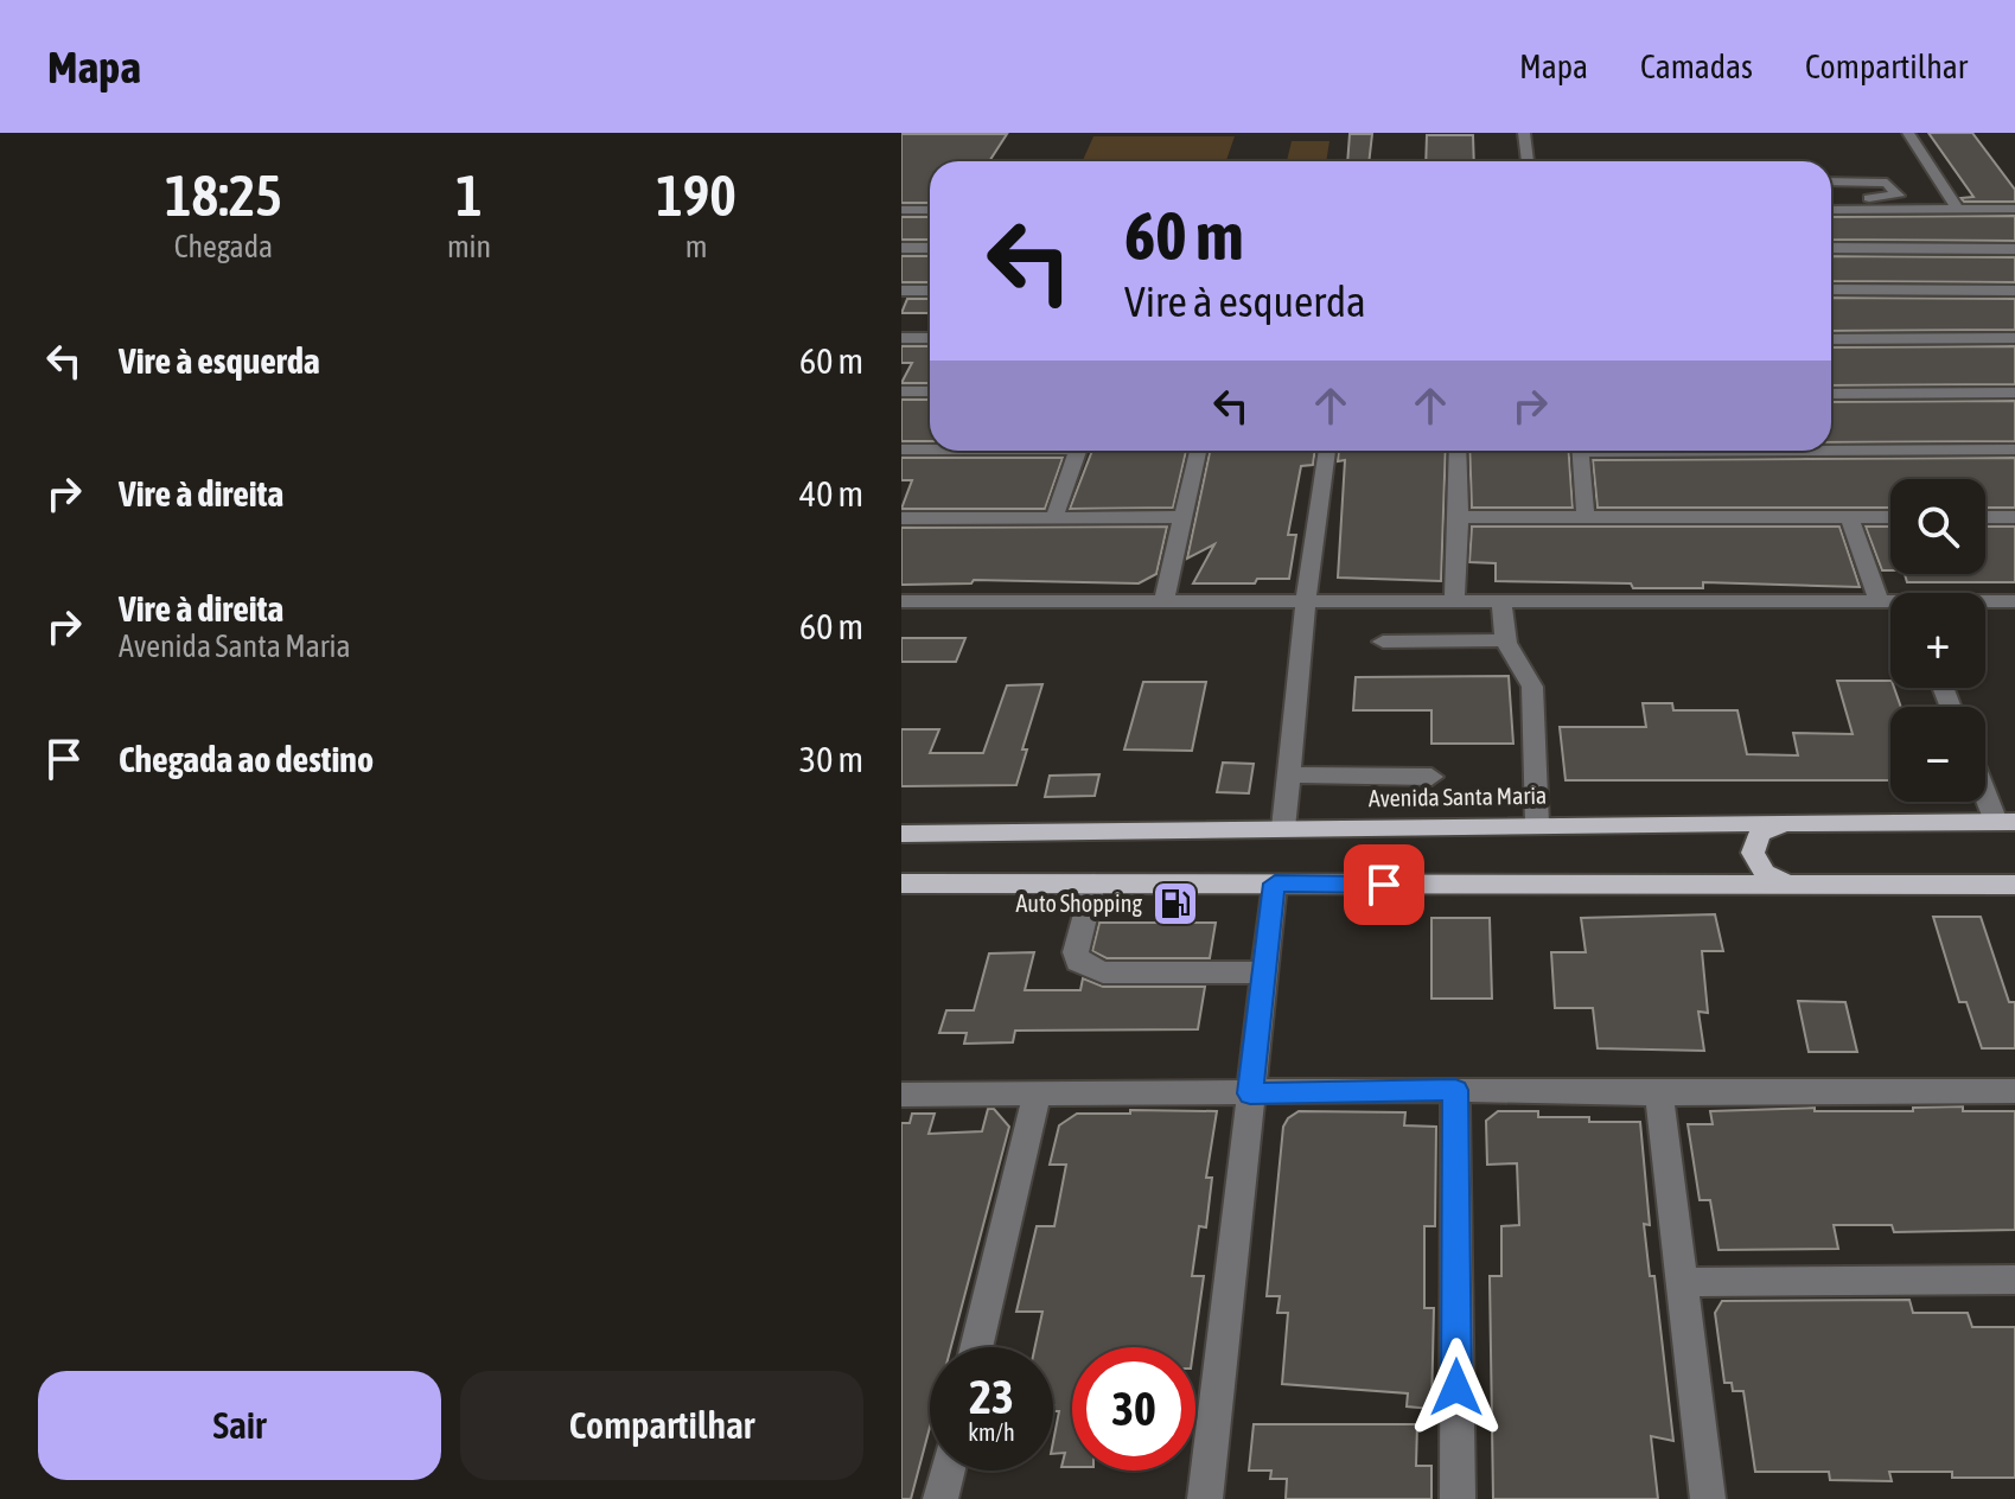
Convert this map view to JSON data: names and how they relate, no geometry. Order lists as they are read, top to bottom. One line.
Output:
{"streets":{"main road":["Avenida Santa Maria"]},"places":{"fuel station":["Auto Shopping"]},"page":{"header":"Mapa","nav":["Mapa","Camadas","Compartilhar"],"eta":["18:25","Chegada","1","min","190","m"],"turn":["60 m","Vire à esquerda"],"list":[{"name":"Vire à esquerda","value":"60 m"},{"name":"Vire à direita","value":"40 m"},{"name":"Vire à direita","note":"Avenida Santa Maria","value":"60 m"},{"name":"Chegada ao destino","value":"30 m"}],"map_buttons":["+","−"],"speed":"23 km/h","limit":"30","buttons":["Sair","Compartilhar"]}}
